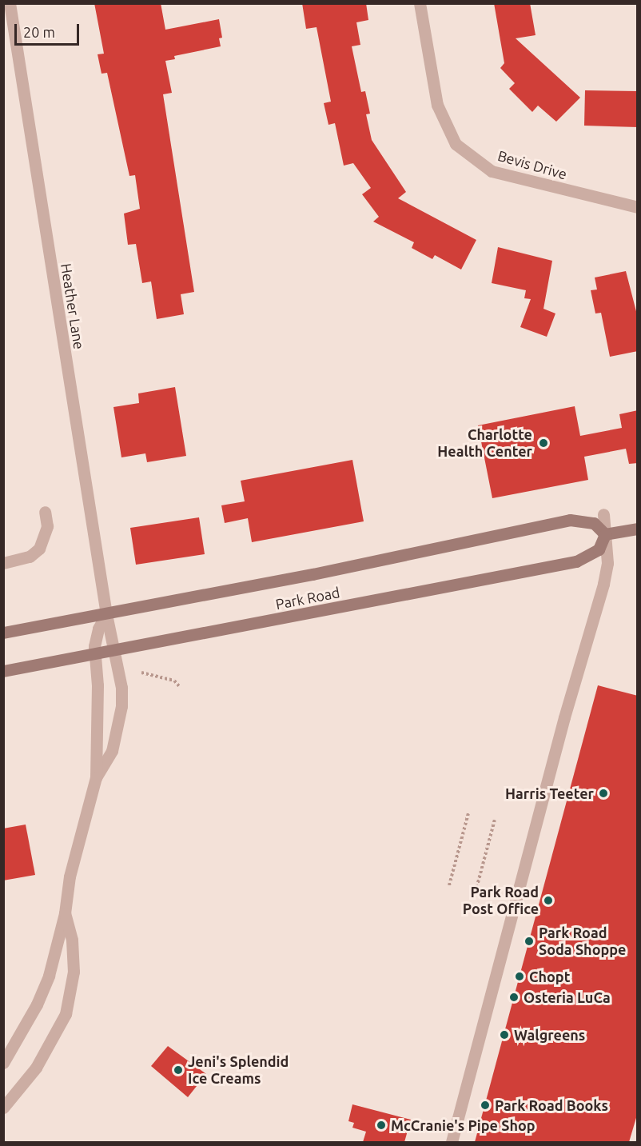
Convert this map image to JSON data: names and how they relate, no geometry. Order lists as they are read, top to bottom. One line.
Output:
{"streets":{"main road":["Park Road"],"street":["Bevis Drive","Heather Lane"]},"crossings":[["Heather Lane","Park Road"]],"places":["Charlotte Health Center","Harris Teeter","Park Road Post Office","Park Road Soda Shoppe","Chopt","Osteria LuCa","Walgreens","Jeni's Splendid Ice Creams","Park Road Books","McCranie's Pipe Shop"],"scale_bar":"20 m"}
